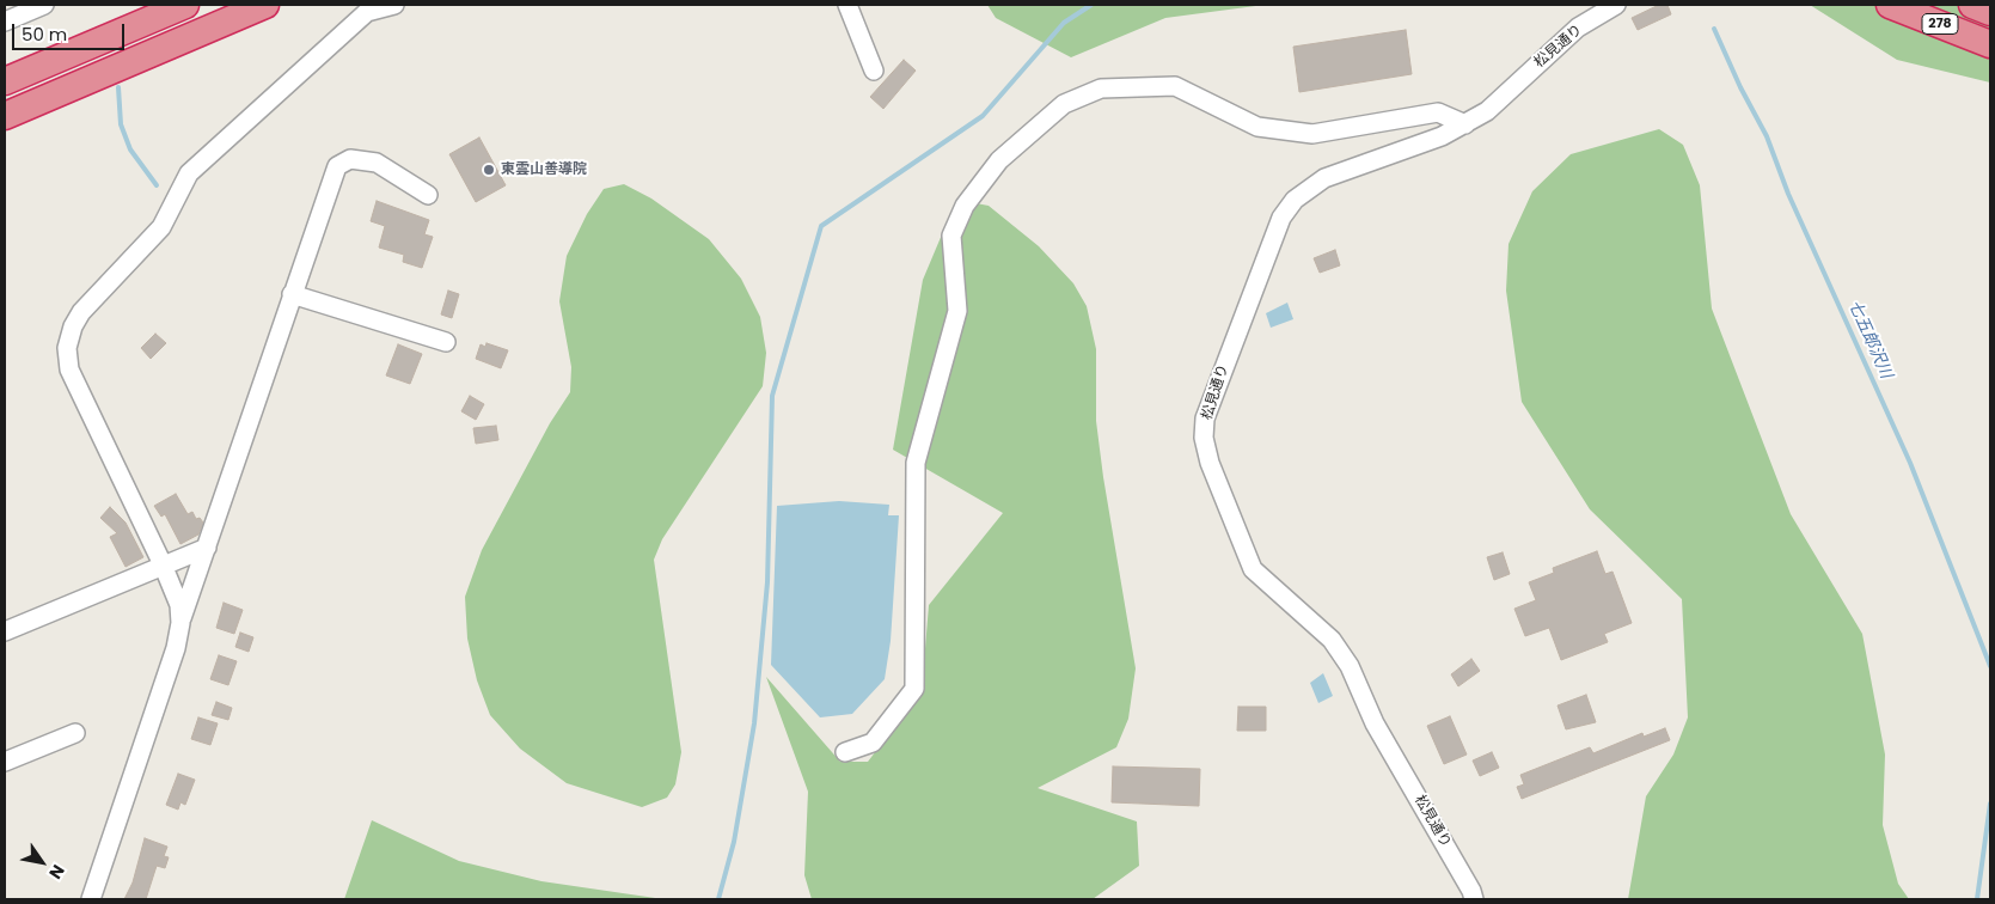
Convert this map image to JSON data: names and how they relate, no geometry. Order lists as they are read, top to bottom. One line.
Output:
{"streets":{"highway":["278"],"street":["松見通り"]},"water":["七五郎沢川"],"places":["東雲山善導院"],"scale_bar":"50 m","north":"bottom right"}
